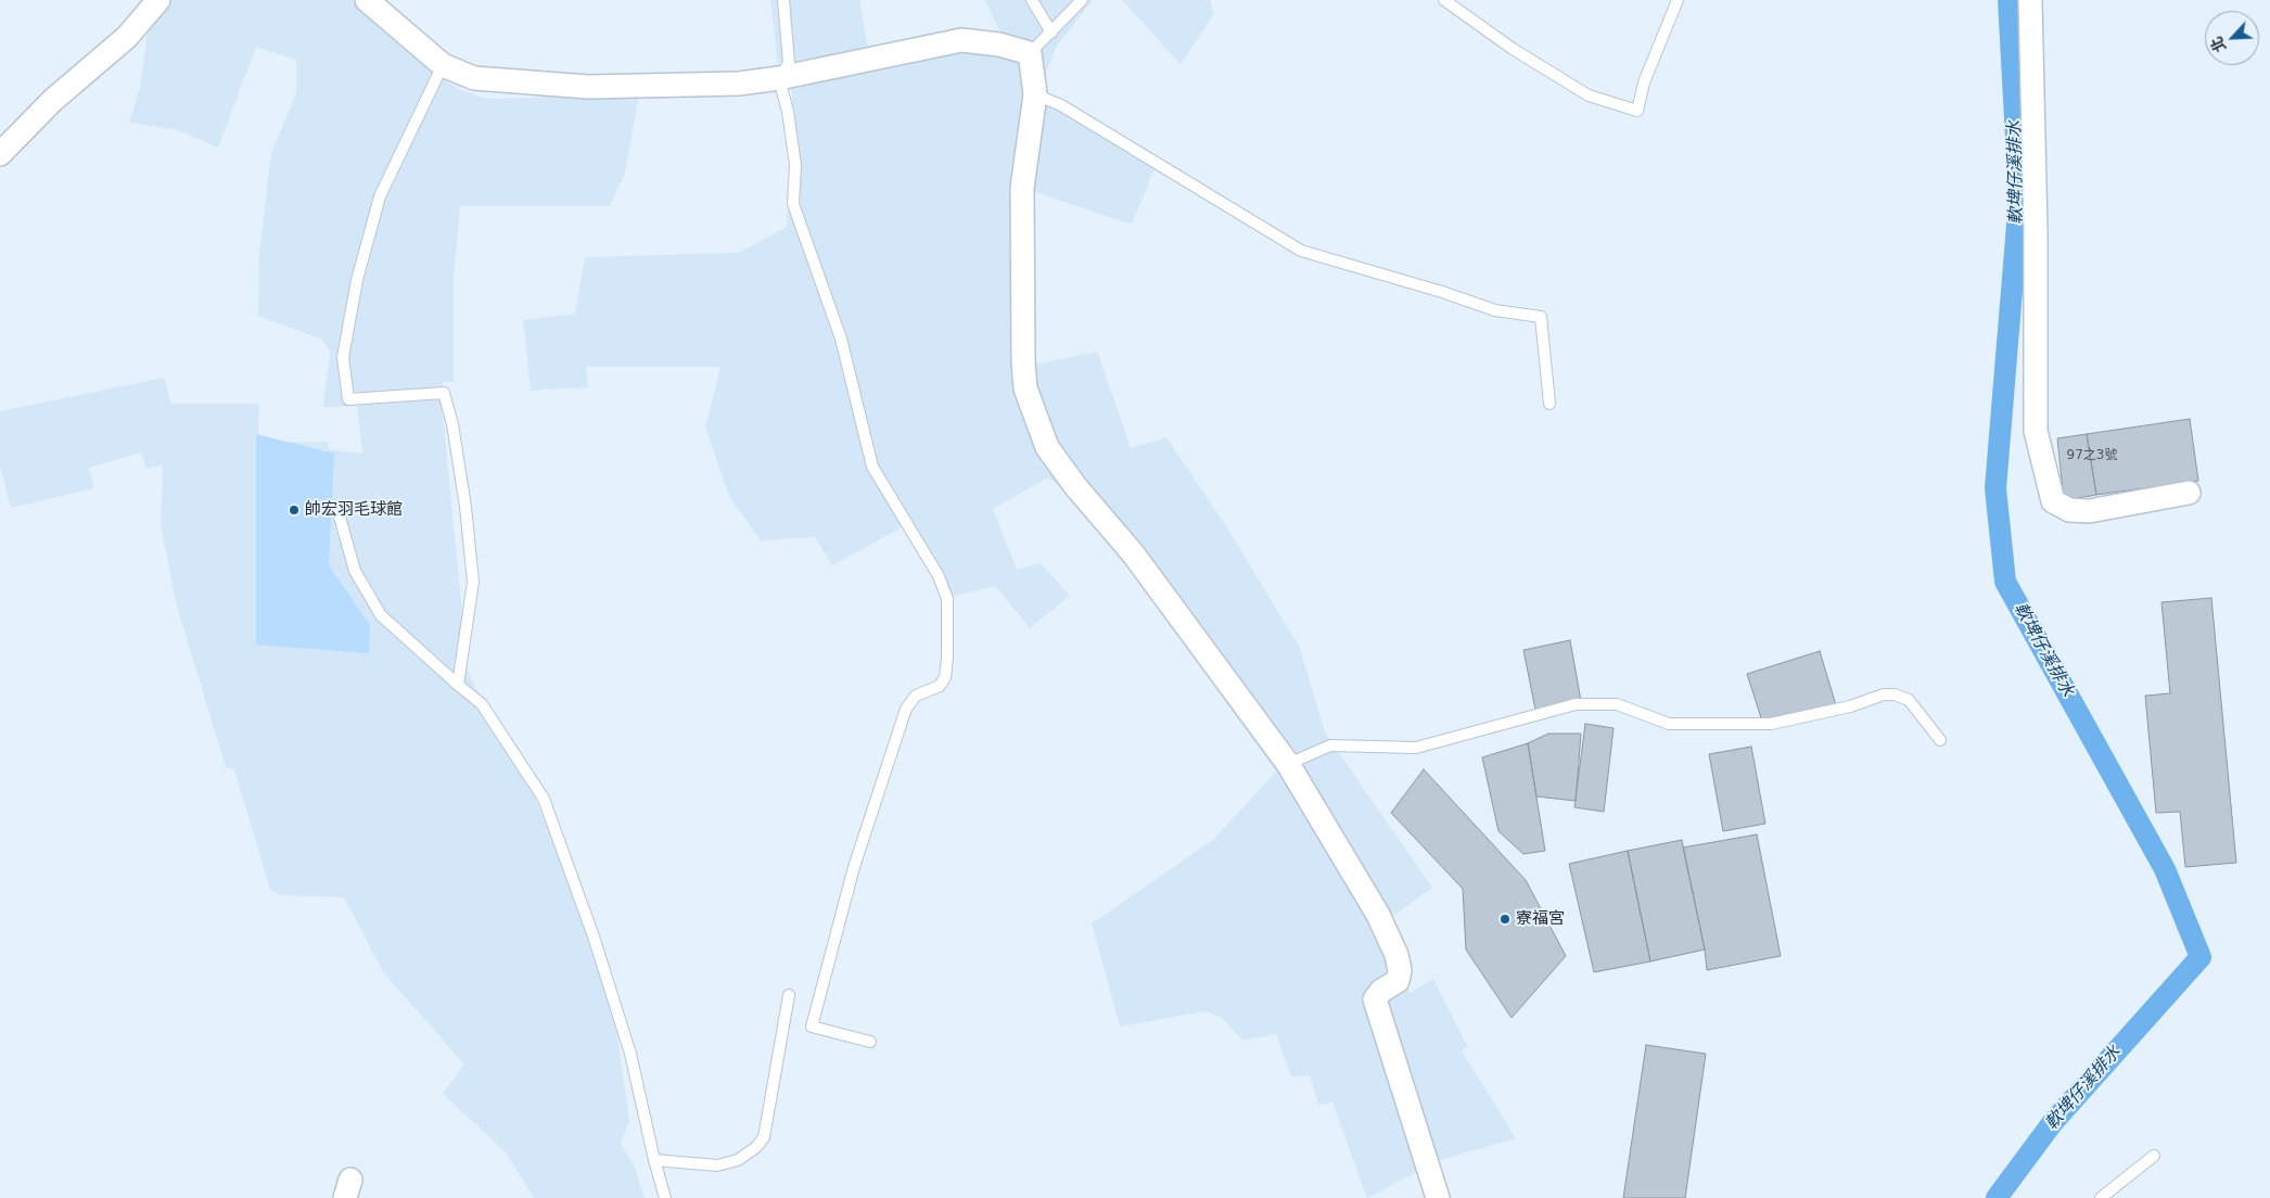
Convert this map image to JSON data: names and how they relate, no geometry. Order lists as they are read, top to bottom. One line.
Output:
{"water":["軟埤仔溪排水"],"places":["帥宏羽毛球館","寮福宮"],"house_numbers":["97之3號"],"north":"bottom left"}
